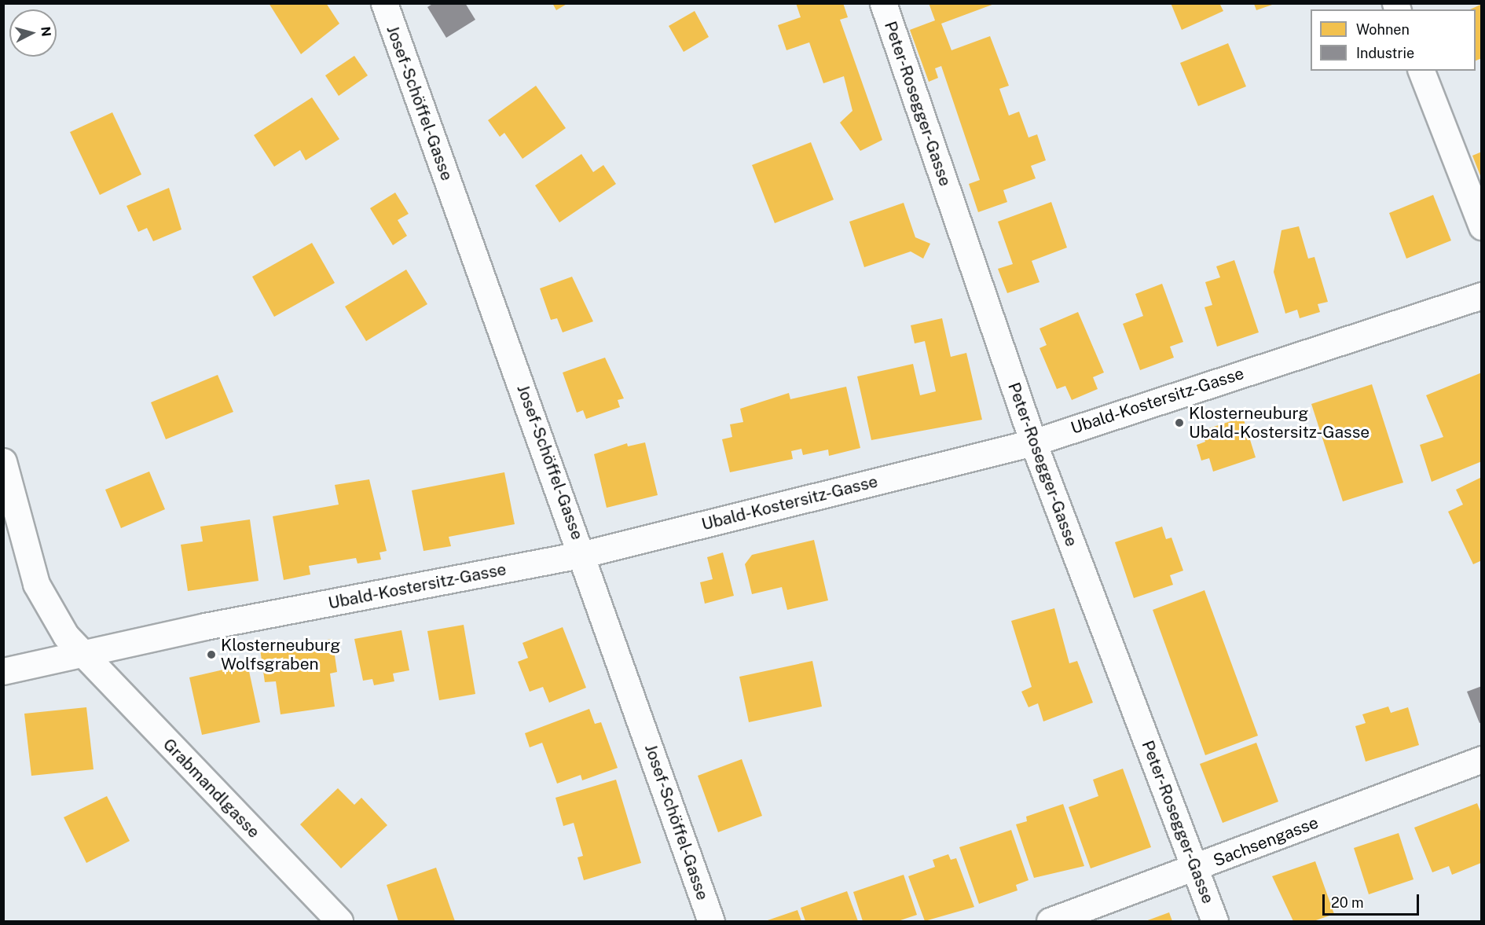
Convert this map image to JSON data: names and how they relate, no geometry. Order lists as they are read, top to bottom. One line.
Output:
{"streets":{"street":["Josef-Schöffel-Gasse","Peter-Rosegger-Gasse","Ubald-Kostersitz-Gasse","Grabmandlgasse","Sachsengasse"]},"crossings":[["Josef-Schöffel-Gasse","Ubald-Kostersitz-Gasse"],["Peter-Rosegger-Gasse","Ubald-Kostersitz-Gasse"],["Peter-Rosegger-Gasse","Sachsengasse"],["Ubald-Kostersitz-Gasse","Grabmandlgasse"]],"places":["Klosterneuburg Ubald-Kostersitz-Gasse","Klosterneuburg Wolfsgraben"],"legend":["Wohnen","Industrie"],"scale_bar":"20 m","north":"right"}
